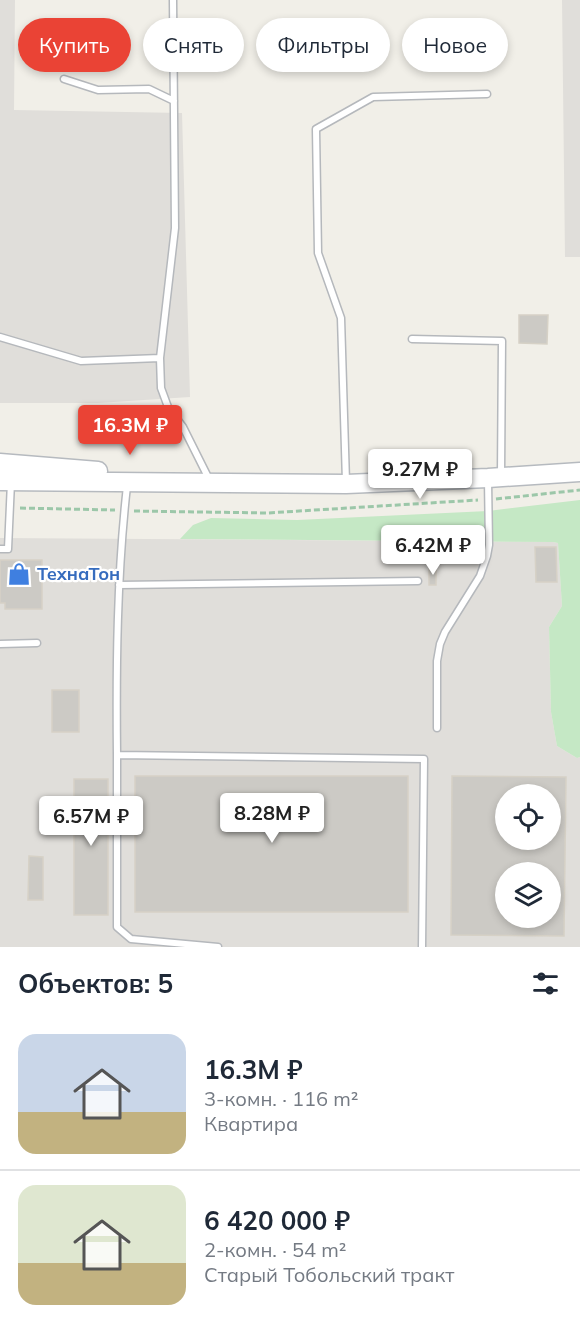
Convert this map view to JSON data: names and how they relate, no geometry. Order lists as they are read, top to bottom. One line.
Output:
{"places":{"shop":["ТехнаТон"]},"page":{"chip":["Купить","Снять","Фильтры","Новое"],"price":["16.3M ₽","9.27M ₽","6.42M ₽","8.28M ₽","6.57M ₽"],"heading":"Объектов: 5","list":[{"name":"16.3M ₽","note":"3-комн. · 116 m² · Квартира"},{"name":"6 420 000 ₽","note":"2-комн. · 54 m² · Старый Тобольский тракт"}]}}
